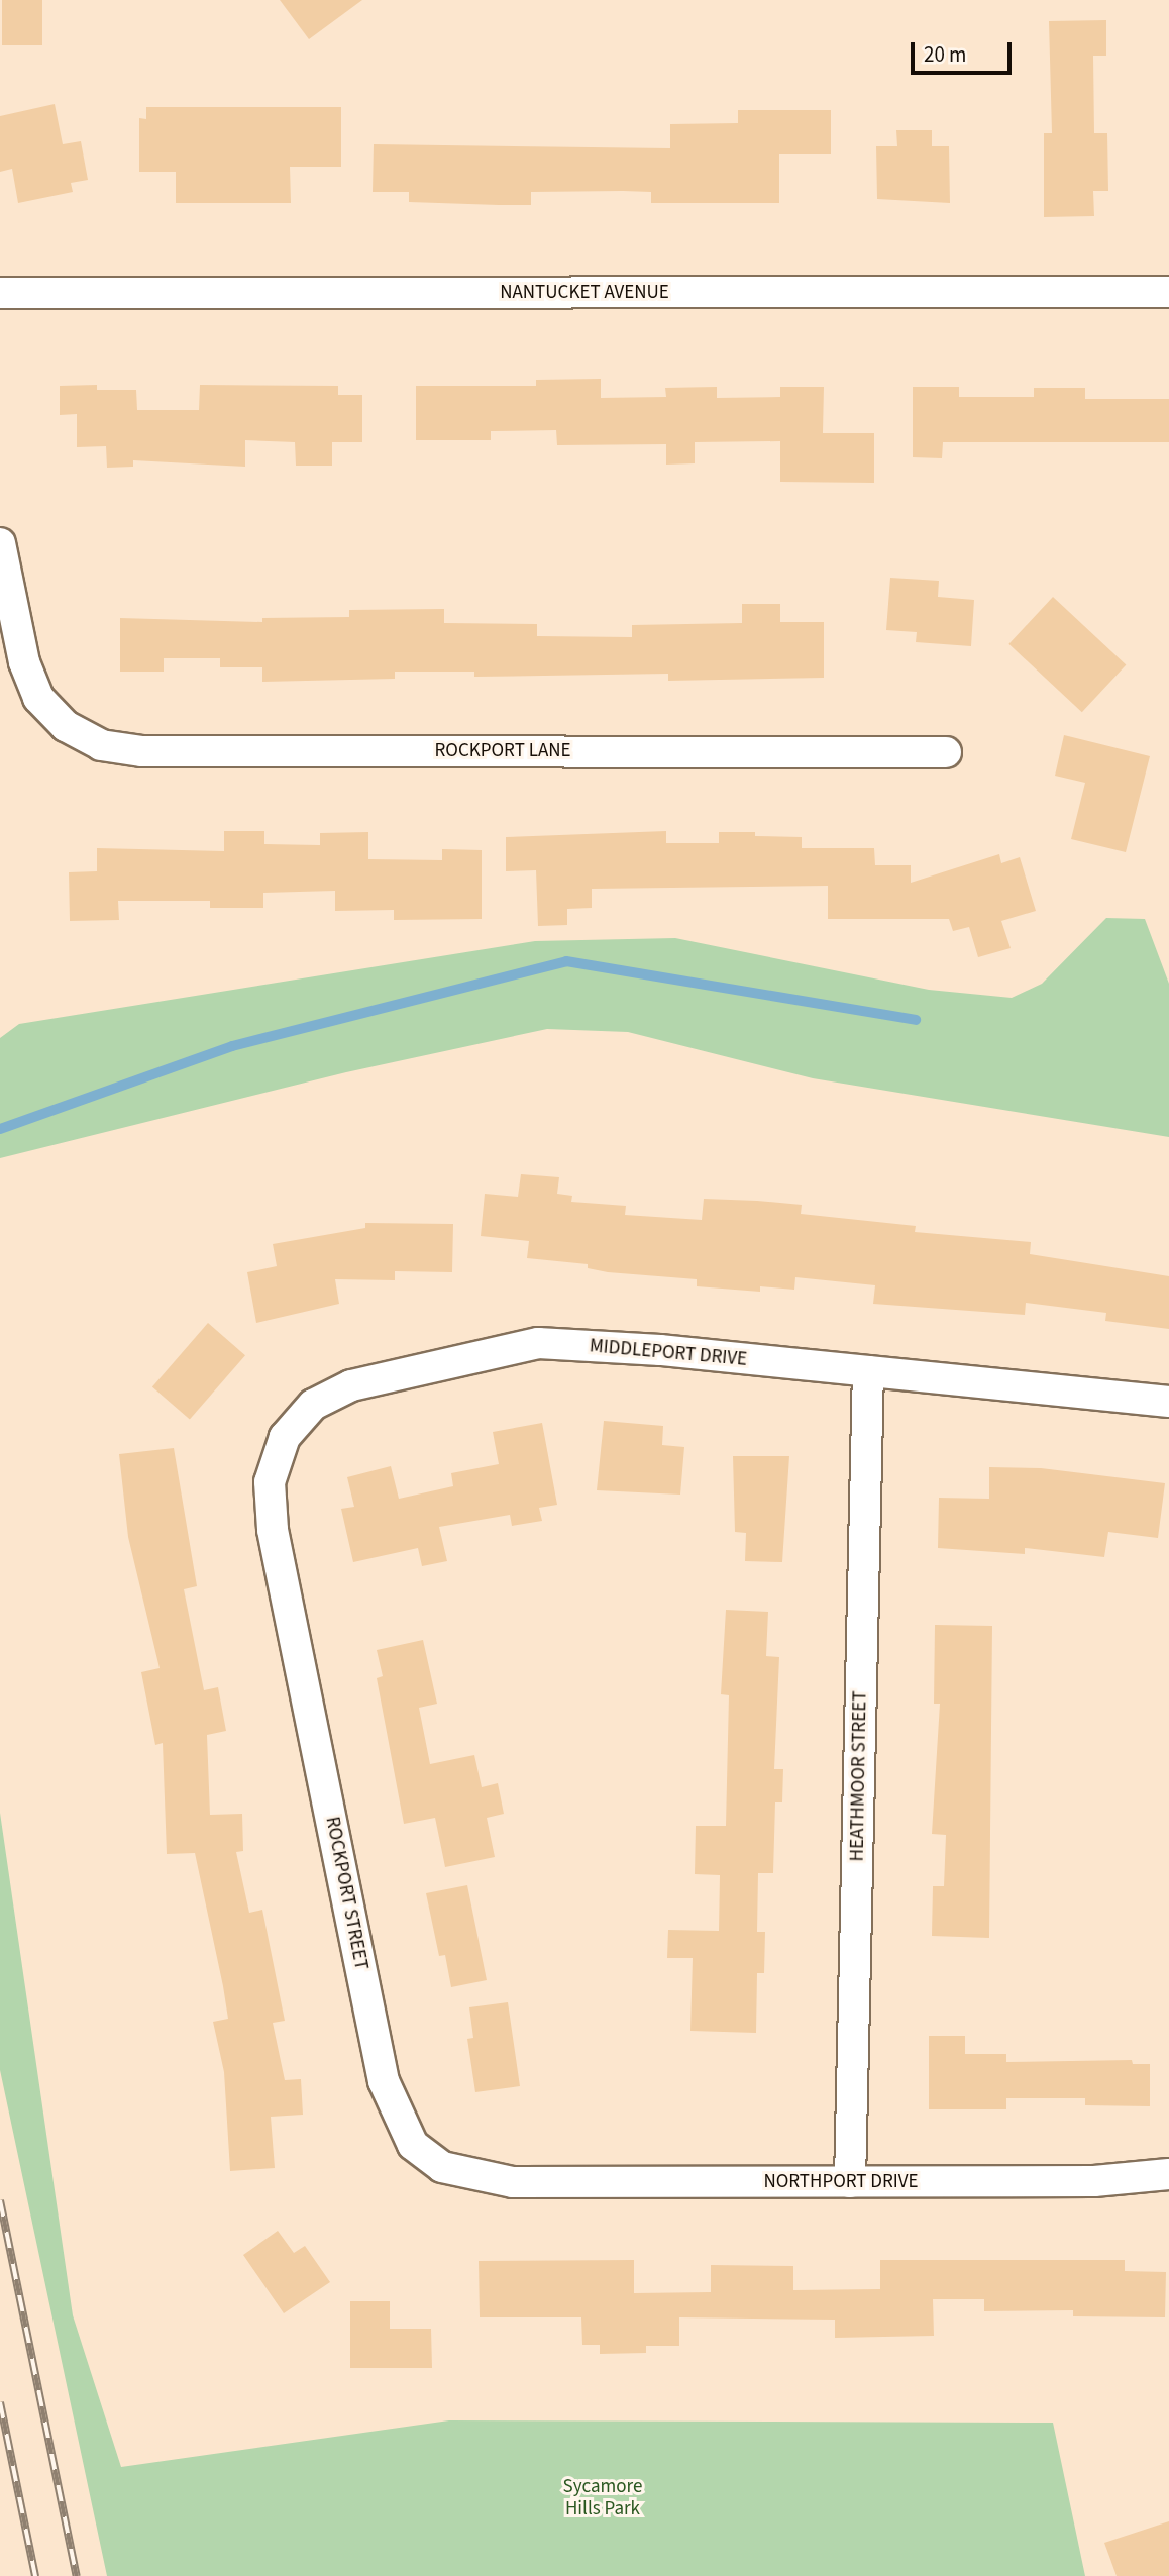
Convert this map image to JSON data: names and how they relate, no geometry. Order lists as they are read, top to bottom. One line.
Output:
{"streets":{"street":["NANTUCKET AVENUE","ROCKPORT LANE","MIDDLEPORT DRIVE","HEATHMOOR STREET","ROCKPORT STREET","NORTHPORT DRIVE"]},"crossings":[["MIDDLEPORT DRIVE","HEATHMOOR STREET"],["MIDDLEPORT DRIVE","ROCKPORT STREET"],["HEATHMOOR STREET","NORTHPORT DRIVE"],["ROCKPORT STREET","NORTHPORT DRIVE"]],"parks":["Sycamore Hills Park"],"scale_bar":"20 m"}
